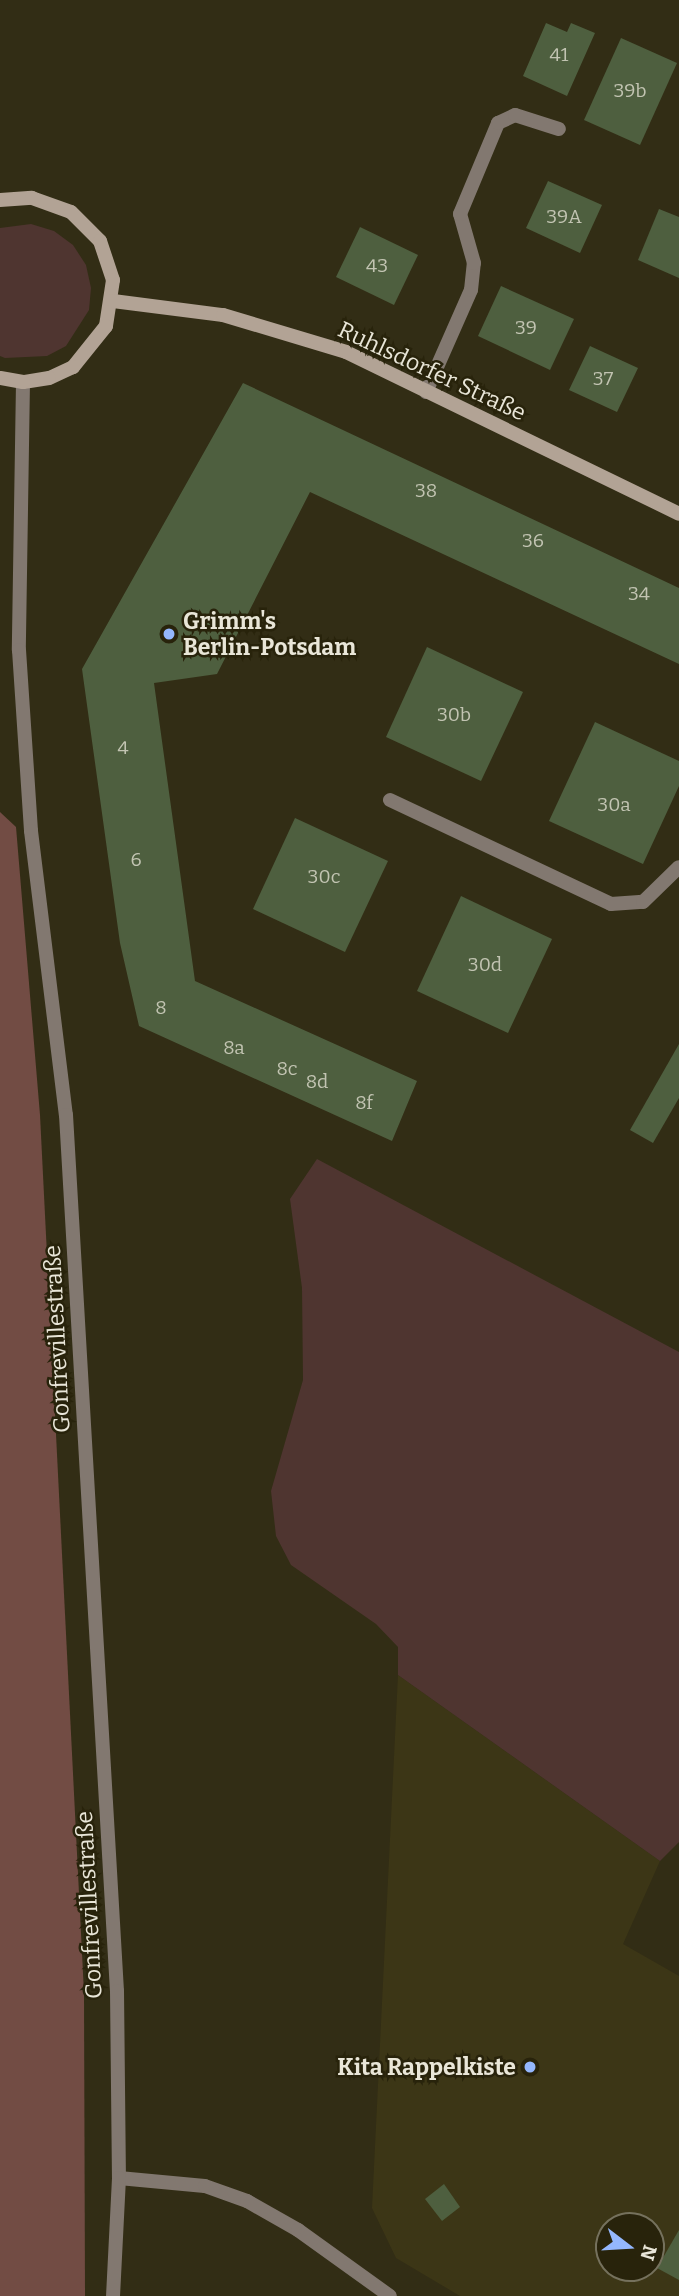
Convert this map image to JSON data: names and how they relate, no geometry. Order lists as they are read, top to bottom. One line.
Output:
{"streets":{"main road":["Ruhlsdorfer Straße"],"street":["Gonfrevillestraße"]},"places":["Grimm's Berlin-Potsdam","Kita Rappelkiste"],"house_numbers":["41","39b","39A","43","39","37","38","36","34","30b","4","30a","6","30c","30d","8","8a","8c","8d","8f"],"north":"right"}
